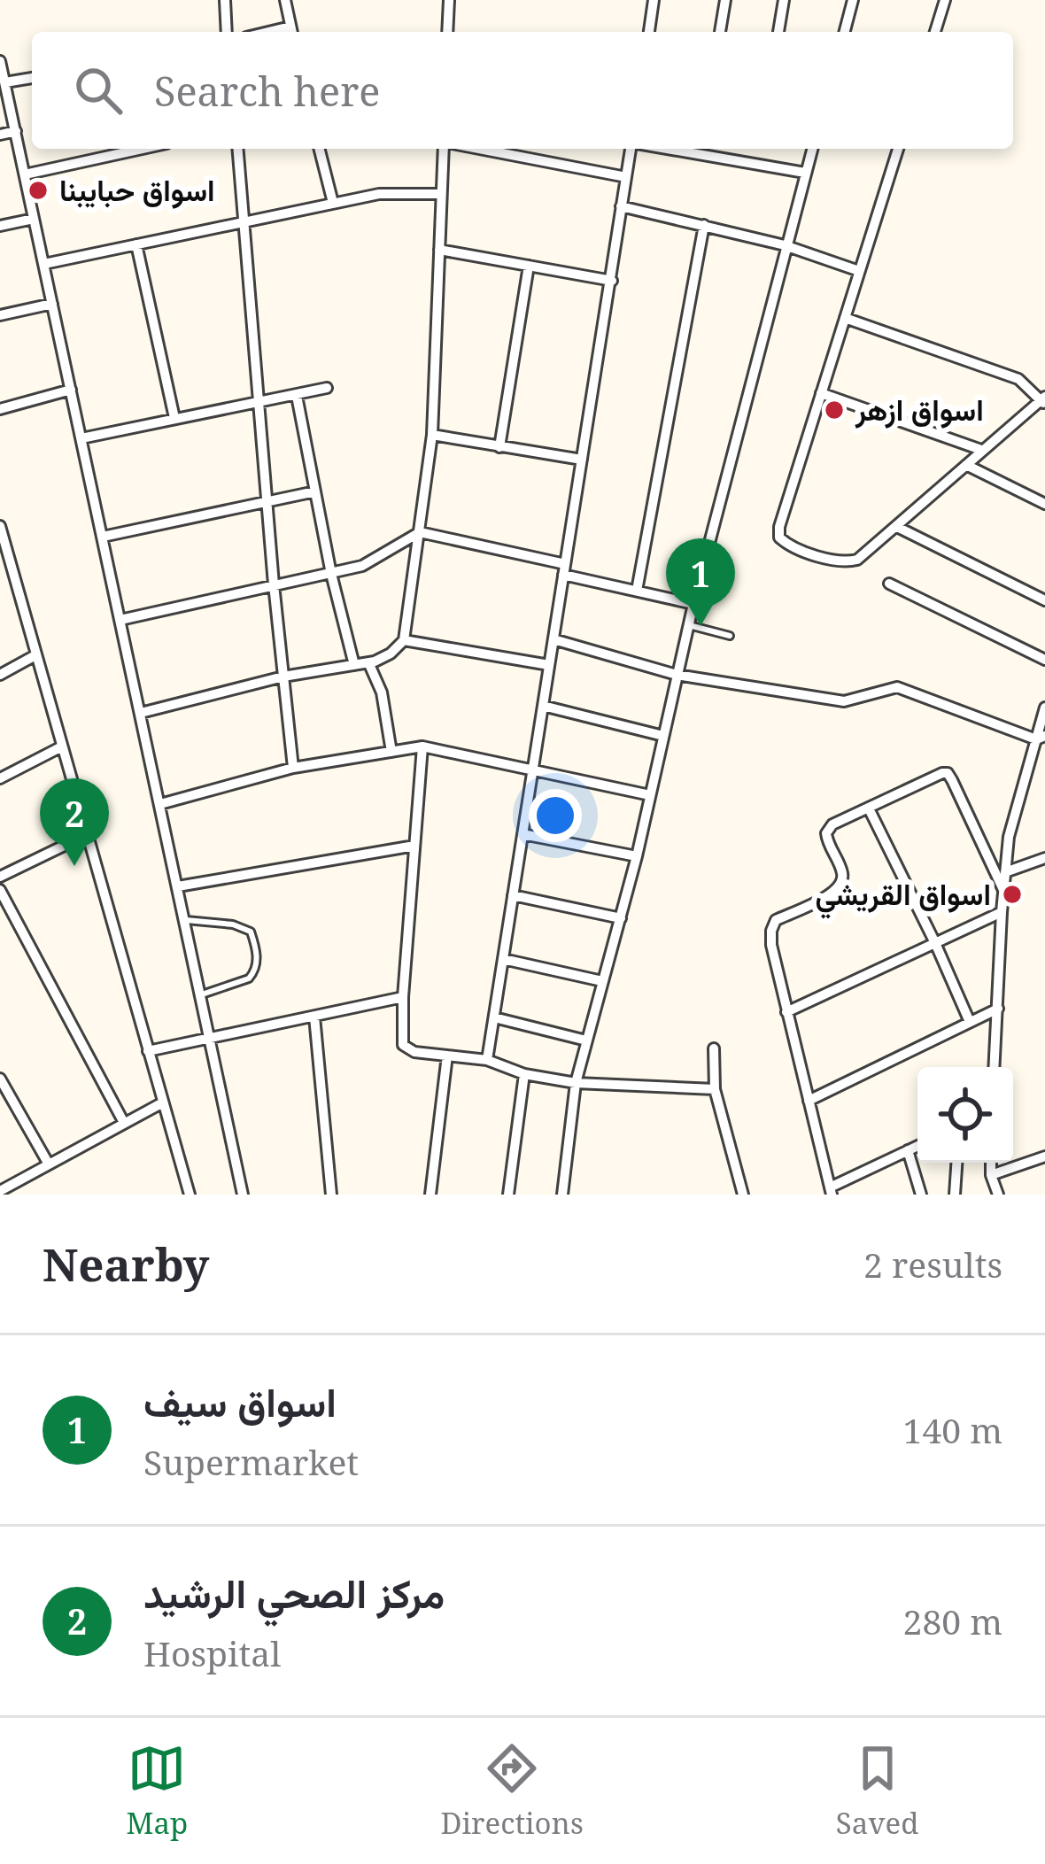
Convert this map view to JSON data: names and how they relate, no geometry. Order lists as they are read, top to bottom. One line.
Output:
{"places":["اسواق حبايبنا","اسواق ازهر","اسواق القريشي"],"page":{"search":"Search here","pins":["1","2"],"heading":["Nearby","2 results"],"list":[{"mark":"1","name":"اسواق سيف","note":"Supermarket","value":"140 m"},{"mark":"2","name":"مركز الصحي الرشيد","note":"Hospital","value":"280 m"}],"nav":["Map","Directions","Saved"]}}
